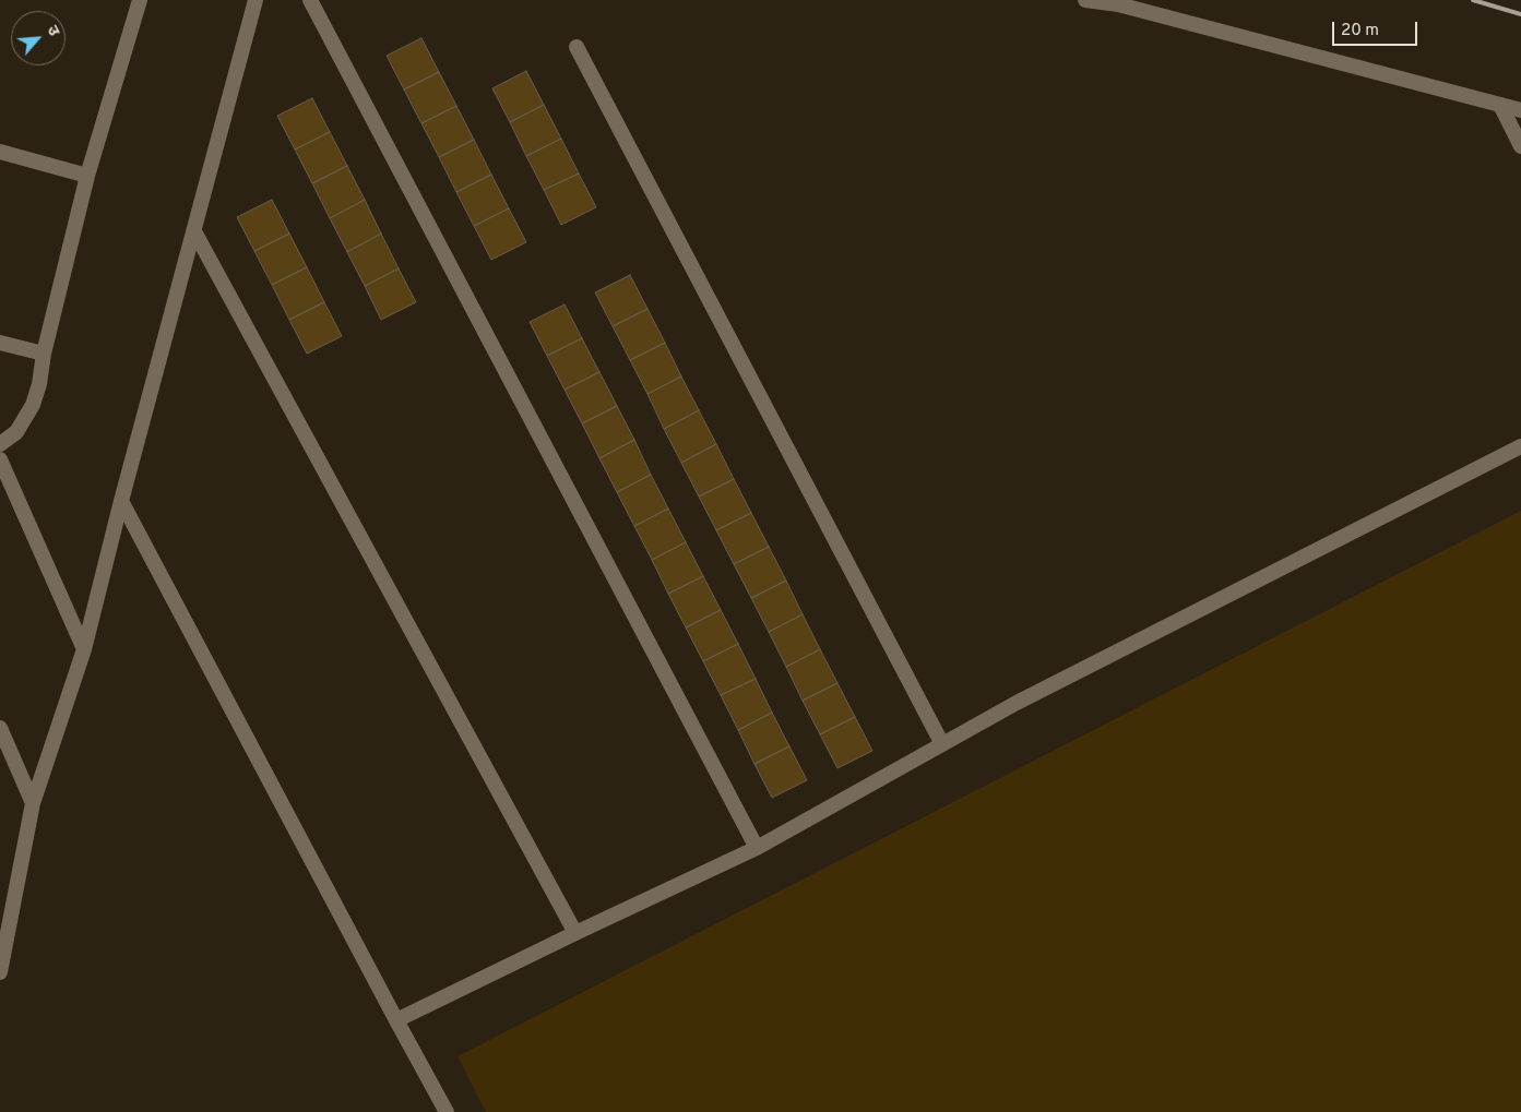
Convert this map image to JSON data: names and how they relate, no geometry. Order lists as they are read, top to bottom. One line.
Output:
{"scale_bar":"20 m","north":"top right"}
